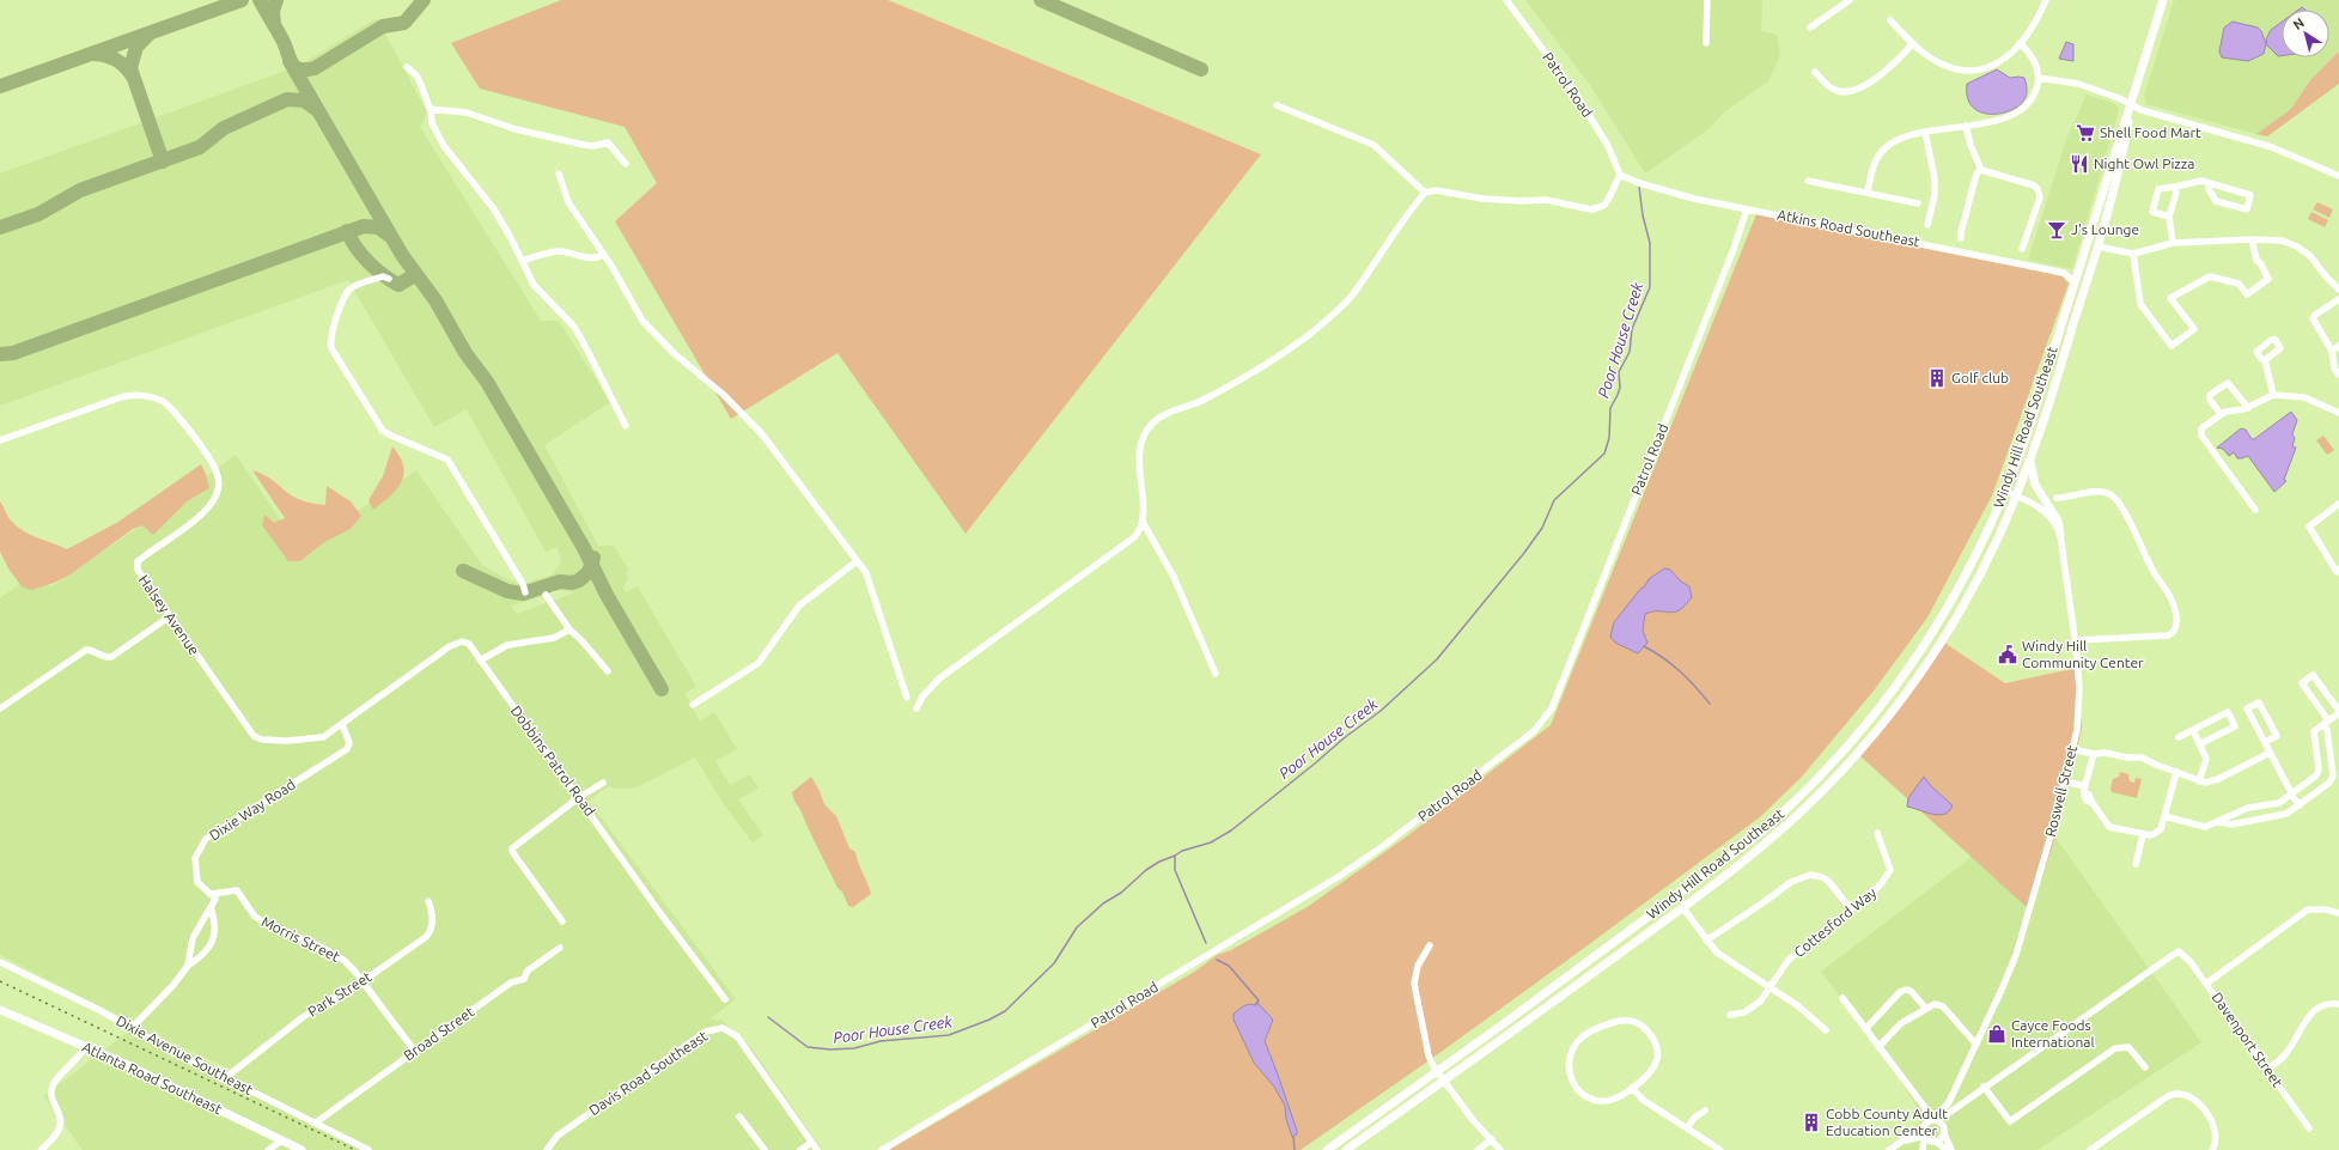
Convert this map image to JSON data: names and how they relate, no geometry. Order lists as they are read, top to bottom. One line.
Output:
{"streets":{"main road":["Windy Hill Road Southeast","Atlanta Road Southeast"],"street":["Patrol Road","Atkins Road Southeast","Halsey Avenue","Dobbins Patrol Road","Roswell Street","Dixie Way Road","Cottesford Way","Morris Street","Park Street","Broad Street","Davenport Street","Dixie Avenue Southeast","Davis Road Southeast"]},"crossings":[["Patrol Road","Atkins Road Southeast"],["Atkins Road Southeast","Windy Hill Road Southeast"],["Windy Hill Road Southeast","Roswell Street"],["Halsey Avenue","Dobbins Patrol Road"],["Halsey Avenue","Dixie Way Road"],["Dixie Way Road","Morris Street"],["Morris Street","Park Street"],["Morris Street","Broad Street"],["Park Street","Dixie Avenue Southeast"],["Broad Street","Dixie Avenue Southeast"]],"water":["Poor House Creek"],"places":{"supermarket":["Shell Food Mart"],"restaurant":["Night Owl Pizza"],"bar":["J's Lounge"],"building":["Golf club","Cobb County Adult Education Center"],"public building":["Windy Hill Community Center"],"shop":["Cayce Foods International"]},"north":"top left"}
